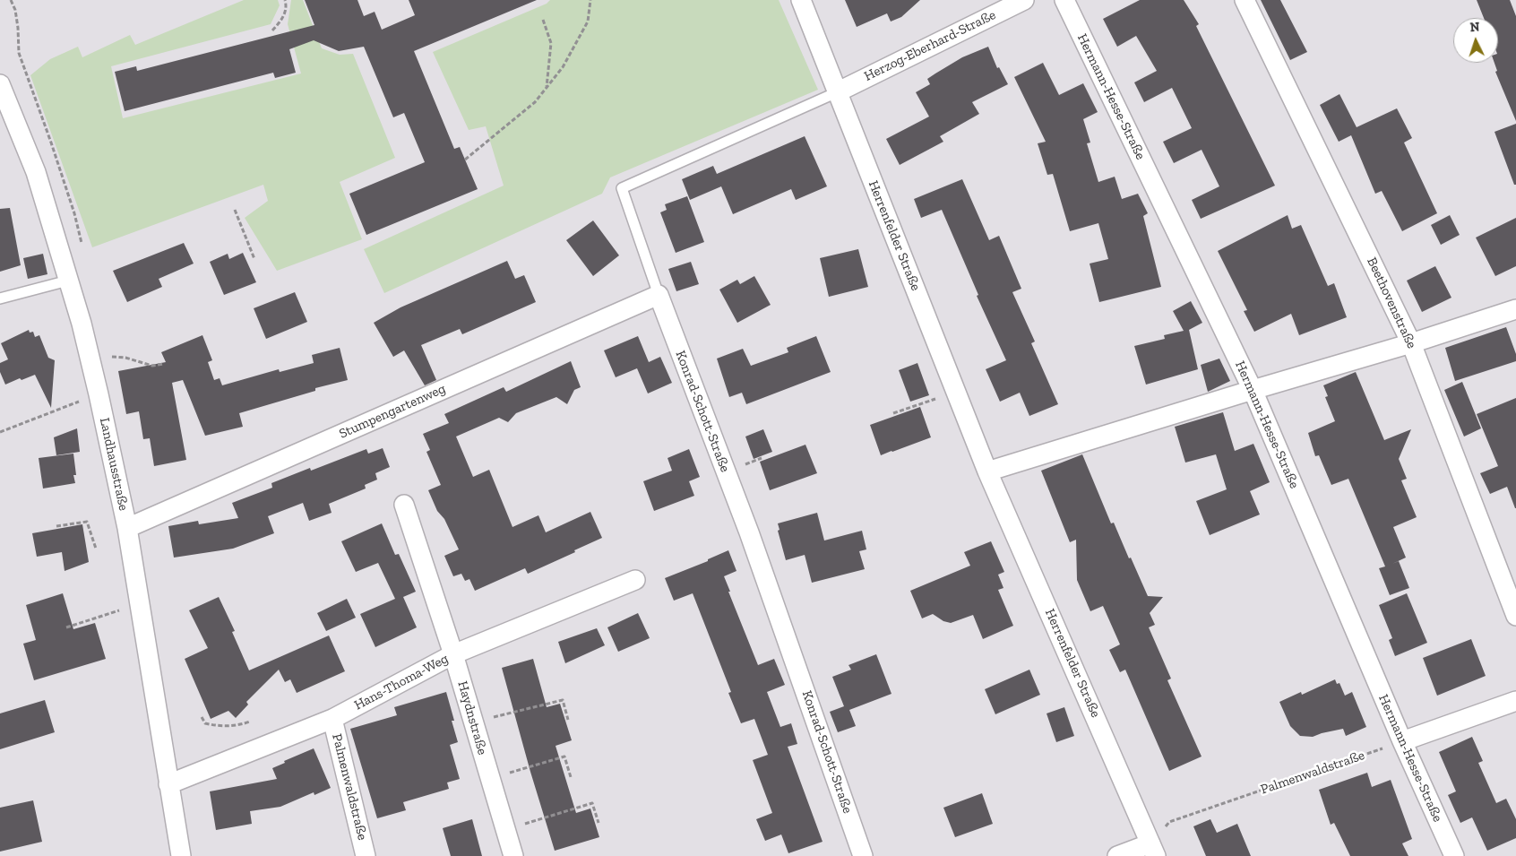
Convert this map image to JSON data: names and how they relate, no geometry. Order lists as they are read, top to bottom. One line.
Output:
{"streets":{"street":["Herzog-Eberhard-Straße","Hermann-Hesse-Straße","Herrenfelder Straße","Beethovenstraße","Stumpengartenweg","Konrad-Schott-Straße","Landhausstraße","Hans-Thoma-Weg","Haydnstraße","Palmenwaldstraße"]},"crossings":[["Herzog-Eberhard-Straße","Herrenfelder Straße"],["Herzog-Eberhard-Straße","Konrad-Schott-Straße"],["Hermann-Hesse-Straße","Palmenwaldstraße"],["Herrenfelder Straße","Konrad-Schott-Straße"],["Herrenfelder Straße","Palmenwaldstraße"],["Stumpengartenweg","Konrad-Schott-Straße"],["Stumpengartenweg","Landhausstraße"],["Landhausstraße","Hans-Thoma-Weg"],["Hans-Thoma-Weg","Haydnstraße"],["Hans-Thoma-Weg","Palmenwaldstraße"]],"north":"top"}
